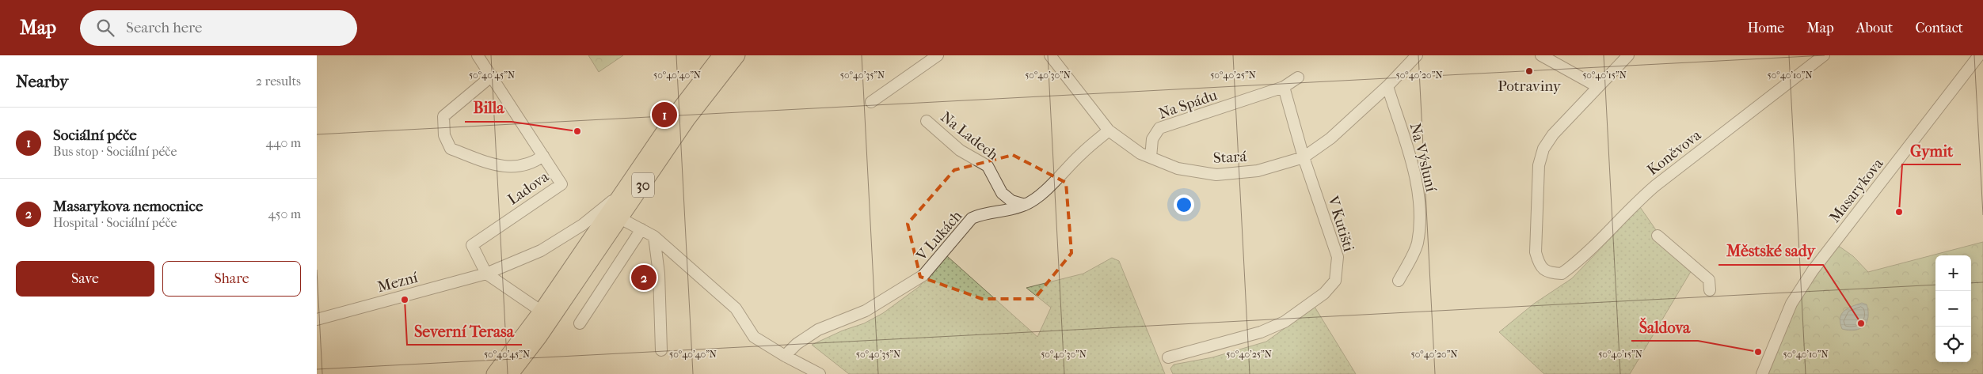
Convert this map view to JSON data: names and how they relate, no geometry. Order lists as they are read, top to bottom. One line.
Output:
{"streets":{"main road":["30"],"street":["Na Spádu","Na Ladech","Koněvova","Stará","Na Výsluní","Ladova","Masarykova","V Kutišti","V Lukách","Mezní"]},"crossings":[["Na Spádu","Stará"],["Na Spádu","V Kutišti"],["Na Ladech","V Lukách"],["Stará","Na Výsluní"],["Stará","V Kutišti"],["Stará","V Lukách"],["30","Mezní"],["Ladova","Mezní"]],"places":["Potraviny","Billa","Gymit","Severní Terasa","Městské sady","Šaldova"],"page":{"header":"Map","search":"Search here","nav":["Home","Map","About","Contact"],"heading":["Nearby","2 results"],"pins":["1","2"],"list":[{"mark":"1","name":"Sociální péče","note":"Bus stop · Sociální péče","value":"440 m"},{"mark":"2","name":"Masarykova nemocnice","note":"Hospital · Sociální péče","value":"450 m"}],"buttons":["Save","Share"],"map_buttons":["+","−"]},"coordinates":["50°40'45\"N","50°40'40\"N","50°40'35\"N","50°40'30\"N","50°40'25\"N","50°40'20\"N","50°40'15\"N","50°40'10\"N"]}
